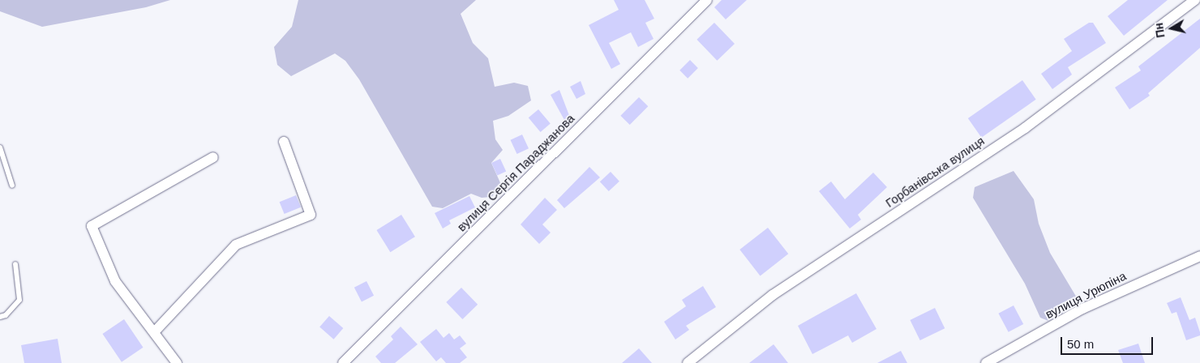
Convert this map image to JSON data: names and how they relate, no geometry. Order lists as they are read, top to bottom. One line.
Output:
{"streets":{"street":["Горбанівська вулиця","вулиця Сергія Параджанова","вулиця Урюпіна"]},"scale_bar":"50 m","north":"left"}
